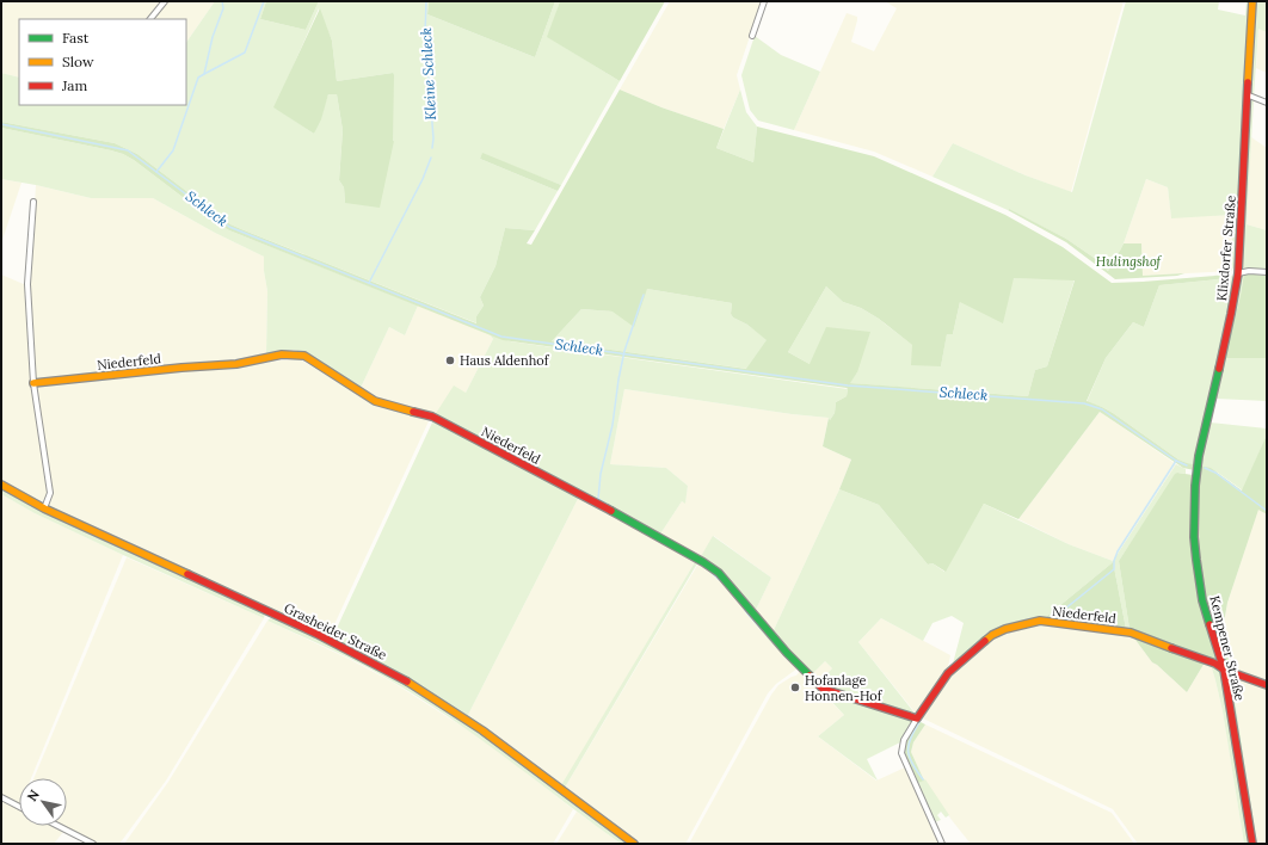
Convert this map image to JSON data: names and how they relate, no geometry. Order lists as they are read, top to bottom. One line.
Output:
{"streets":{"street":["Klixdorfer Straße","Niederfeld","Grasheider Straße","Kempener Straße"]},"crossings":[["Klixdorfer Straße","Kempener Straße"],["Niederfeld","Kempener Straße"]],"water":["Kleine Schleck","Schleck"],"parks":["Hulingshof"],"places":["Haus Aldenhof","Hofanlage Honnen-Hof"],"legend":["Fast","Slow","Jam"],"north":"top left"}
